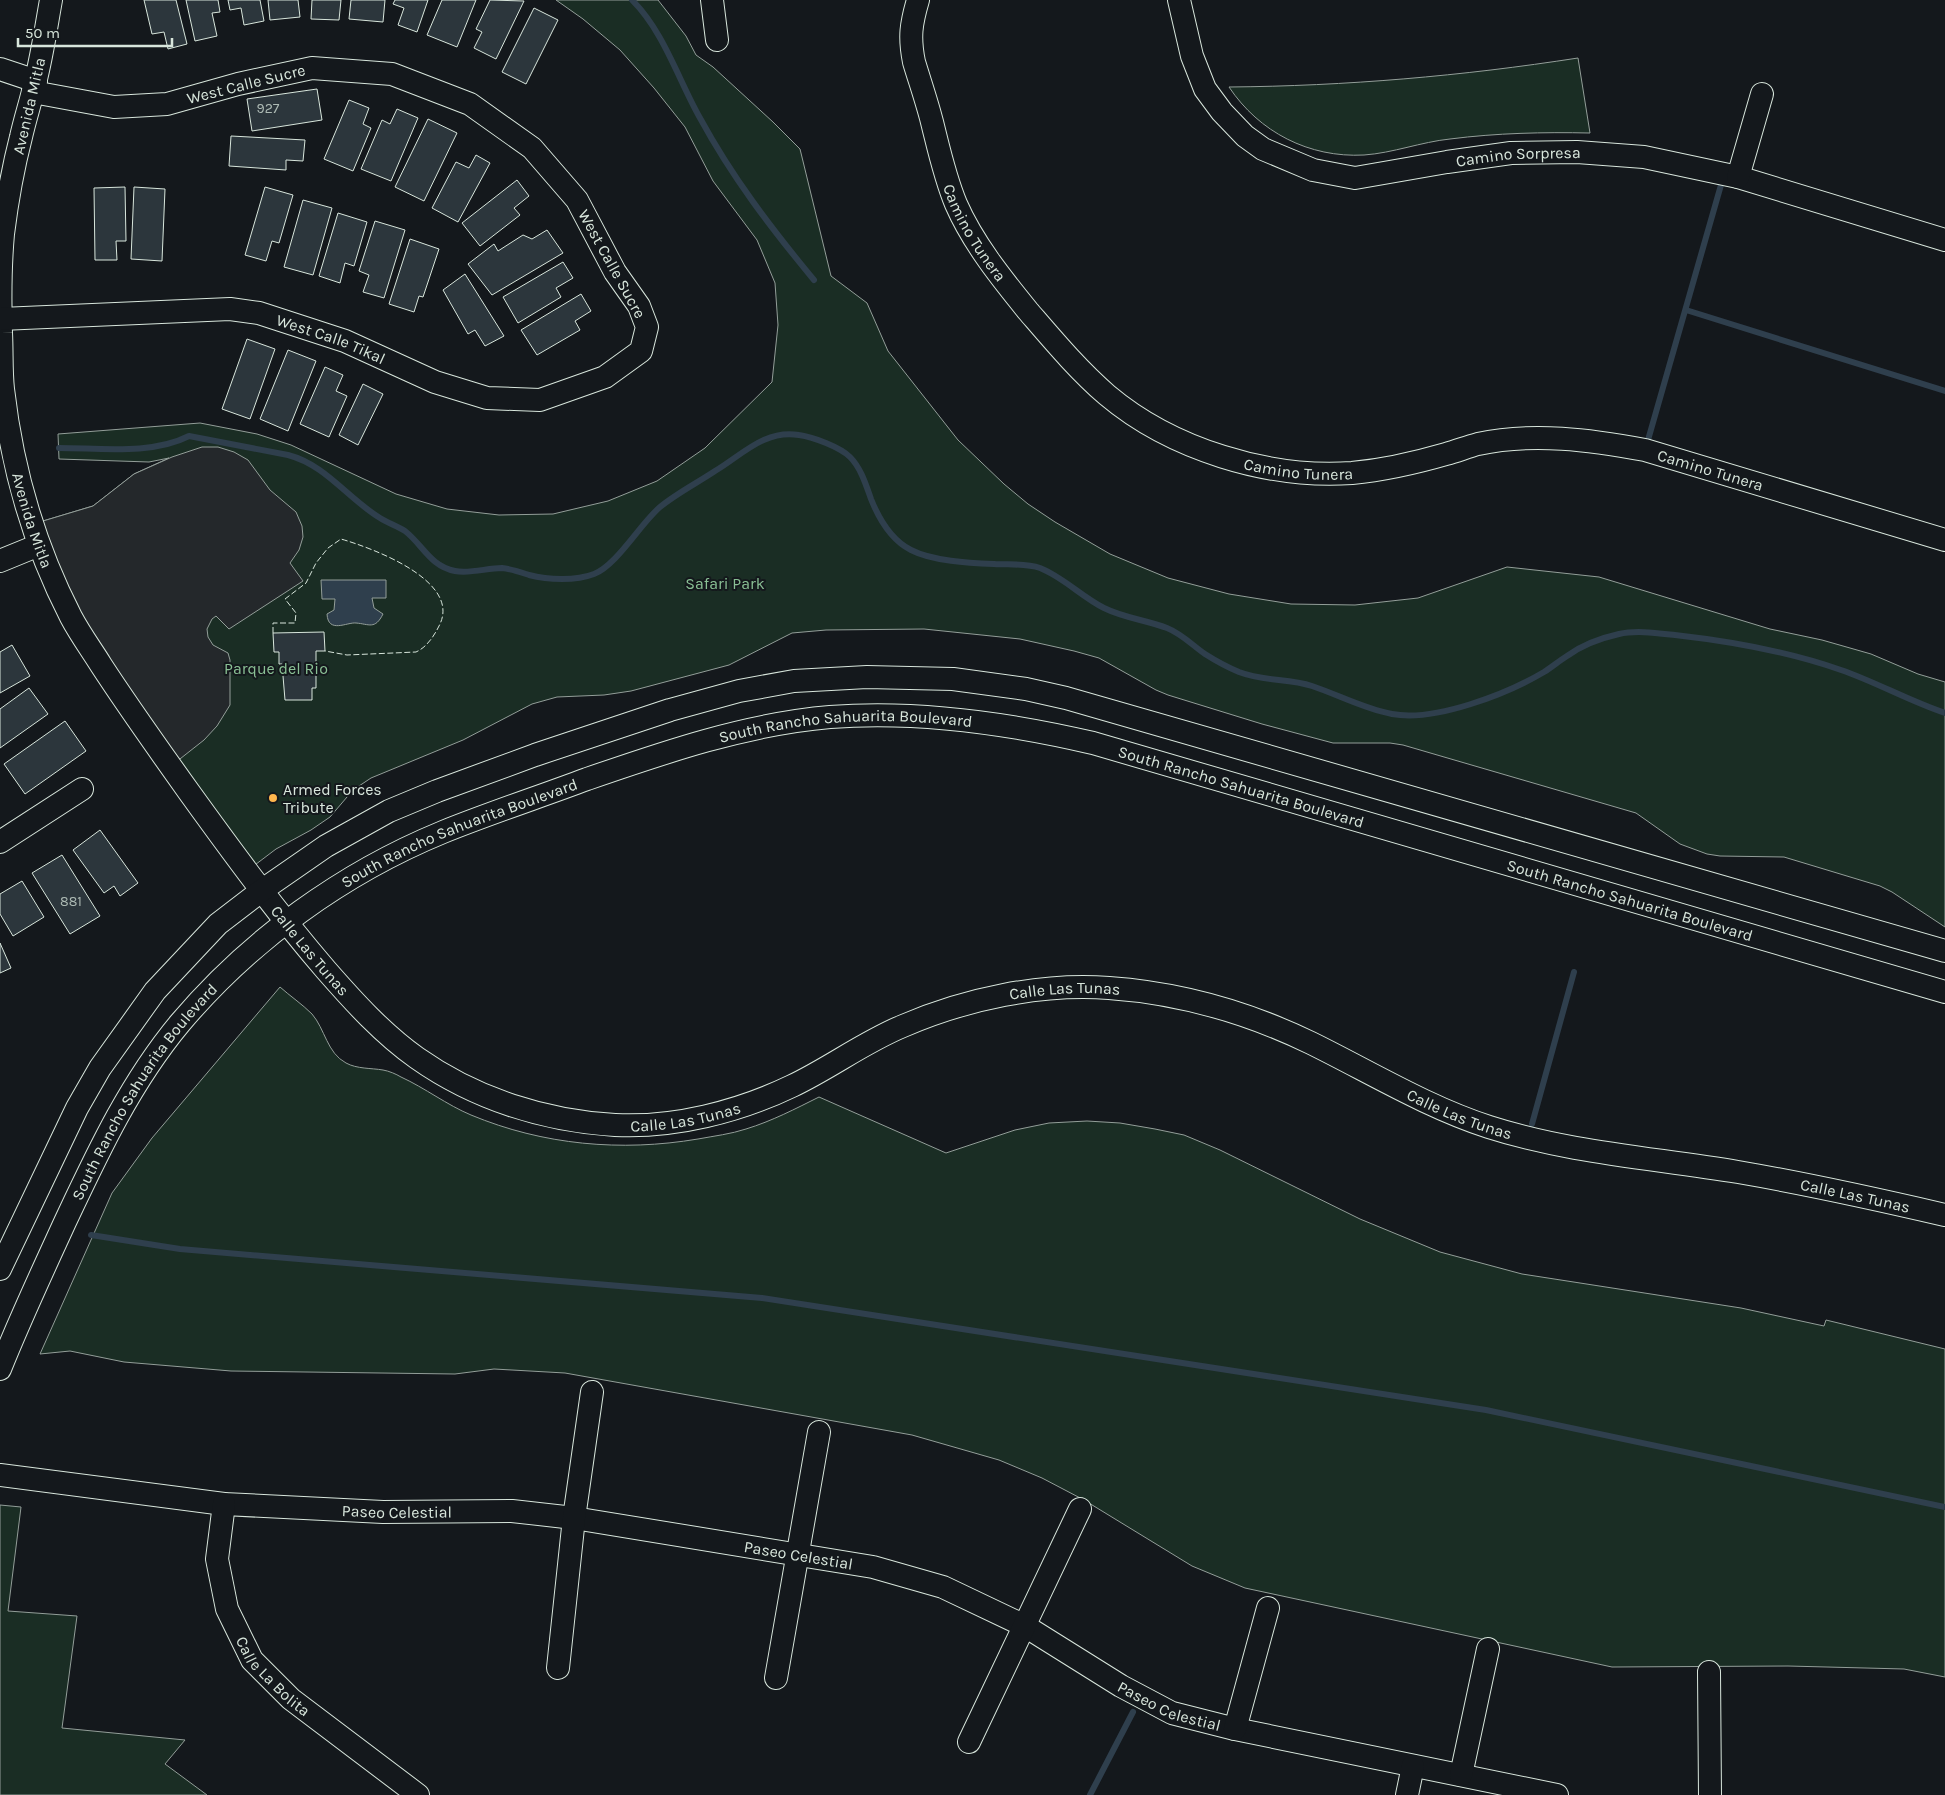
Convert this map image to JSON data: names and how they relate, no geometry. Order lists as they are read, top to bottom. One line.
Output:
{"streets":{"street":["West Calle Sucre","Avenida Mitla","Camino Sorpresa","Camino Tunera","West Calle Tikal","South Rancho Sahuarita Boulevard","Calle Las Tunas","Paseo Celestial","Calle La Bolita"]},"crossings":[["West Calle Sucre","Avenida Mitla"],["West Calle Sucre","West Calle Tikal"],["Avenida Mitla","West Calle Tikal"],["Avenida Mitla","Calle Las Tunas"],["South Rancho Sahuarita Boulevard","Calle Las Tunas"],["Paseo Celestial","Calle La Bolita"]],"parks":["Safari Park","Parque del Rio"],"places":["Armed Forces Tribute"],"house_numbers":["927","881"],"scale_bar":"50 m"}
